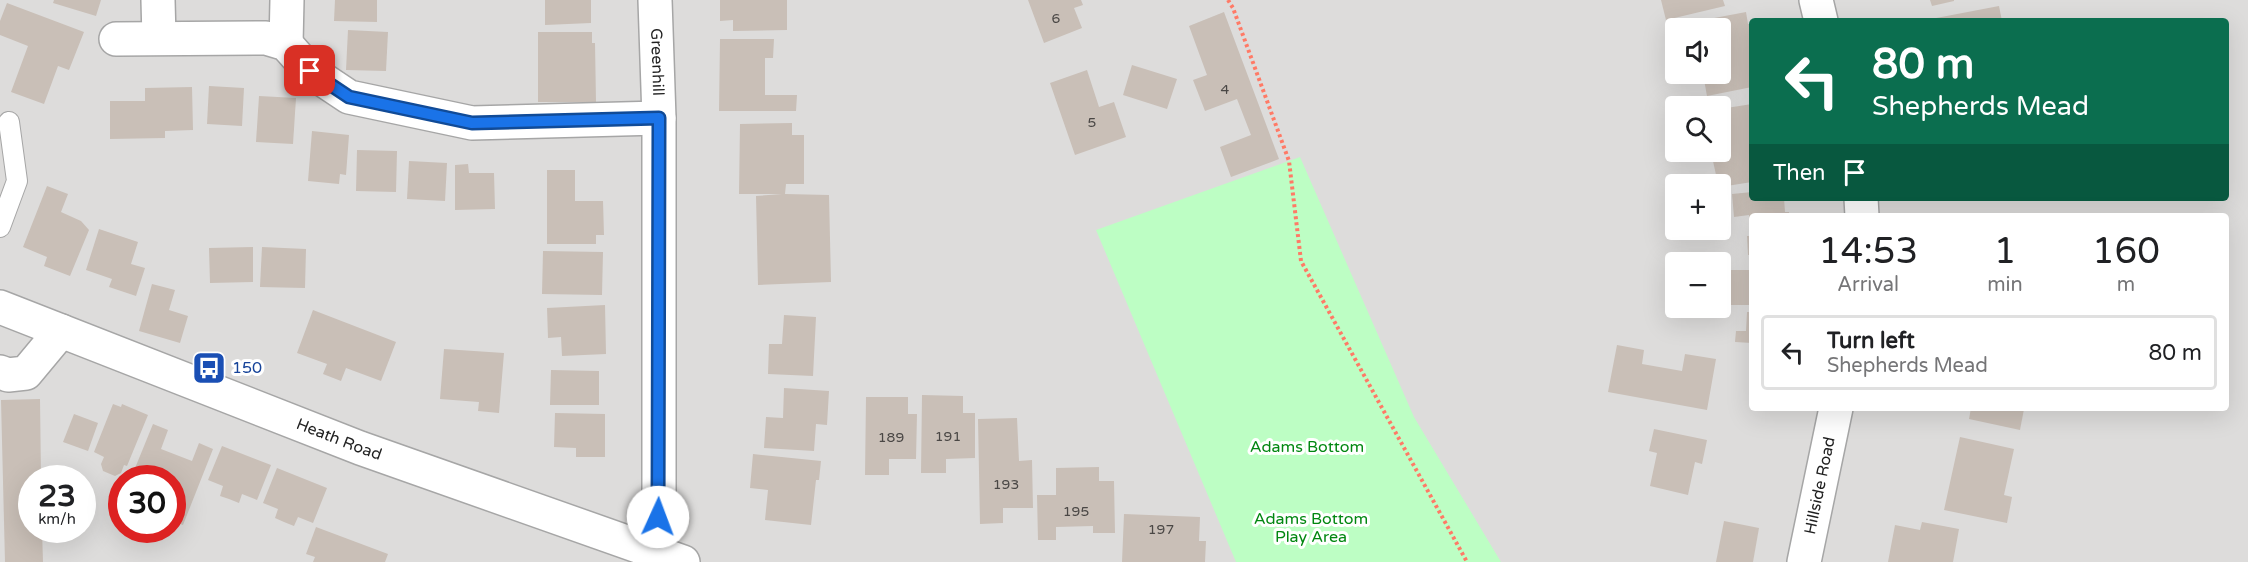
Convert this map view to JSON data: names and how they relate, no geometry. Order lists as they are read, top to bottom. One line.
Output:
{"streets":{"street":["Greenhill","Heath Road","Hillside Road"]},"crossings":[["Greenhill","Heath Road"]],"parks":["Adams Bottom","Adams Bottom Play Area"],"places":{"bus stop":["150"]},"house_numbers":["6","4","5","191","189","193","195","197"],"page":{"map_buttons":["+","−"],"turn":["80 m","Shepherds Mead"],"then":"Then","eta":["14:53","Arrival","1","min","160","m"],"list":[{"name":"Turn left","note":"Shepherds Mead","value":"80 m"}],"speed":"23 km/h","limit":"30"}}
